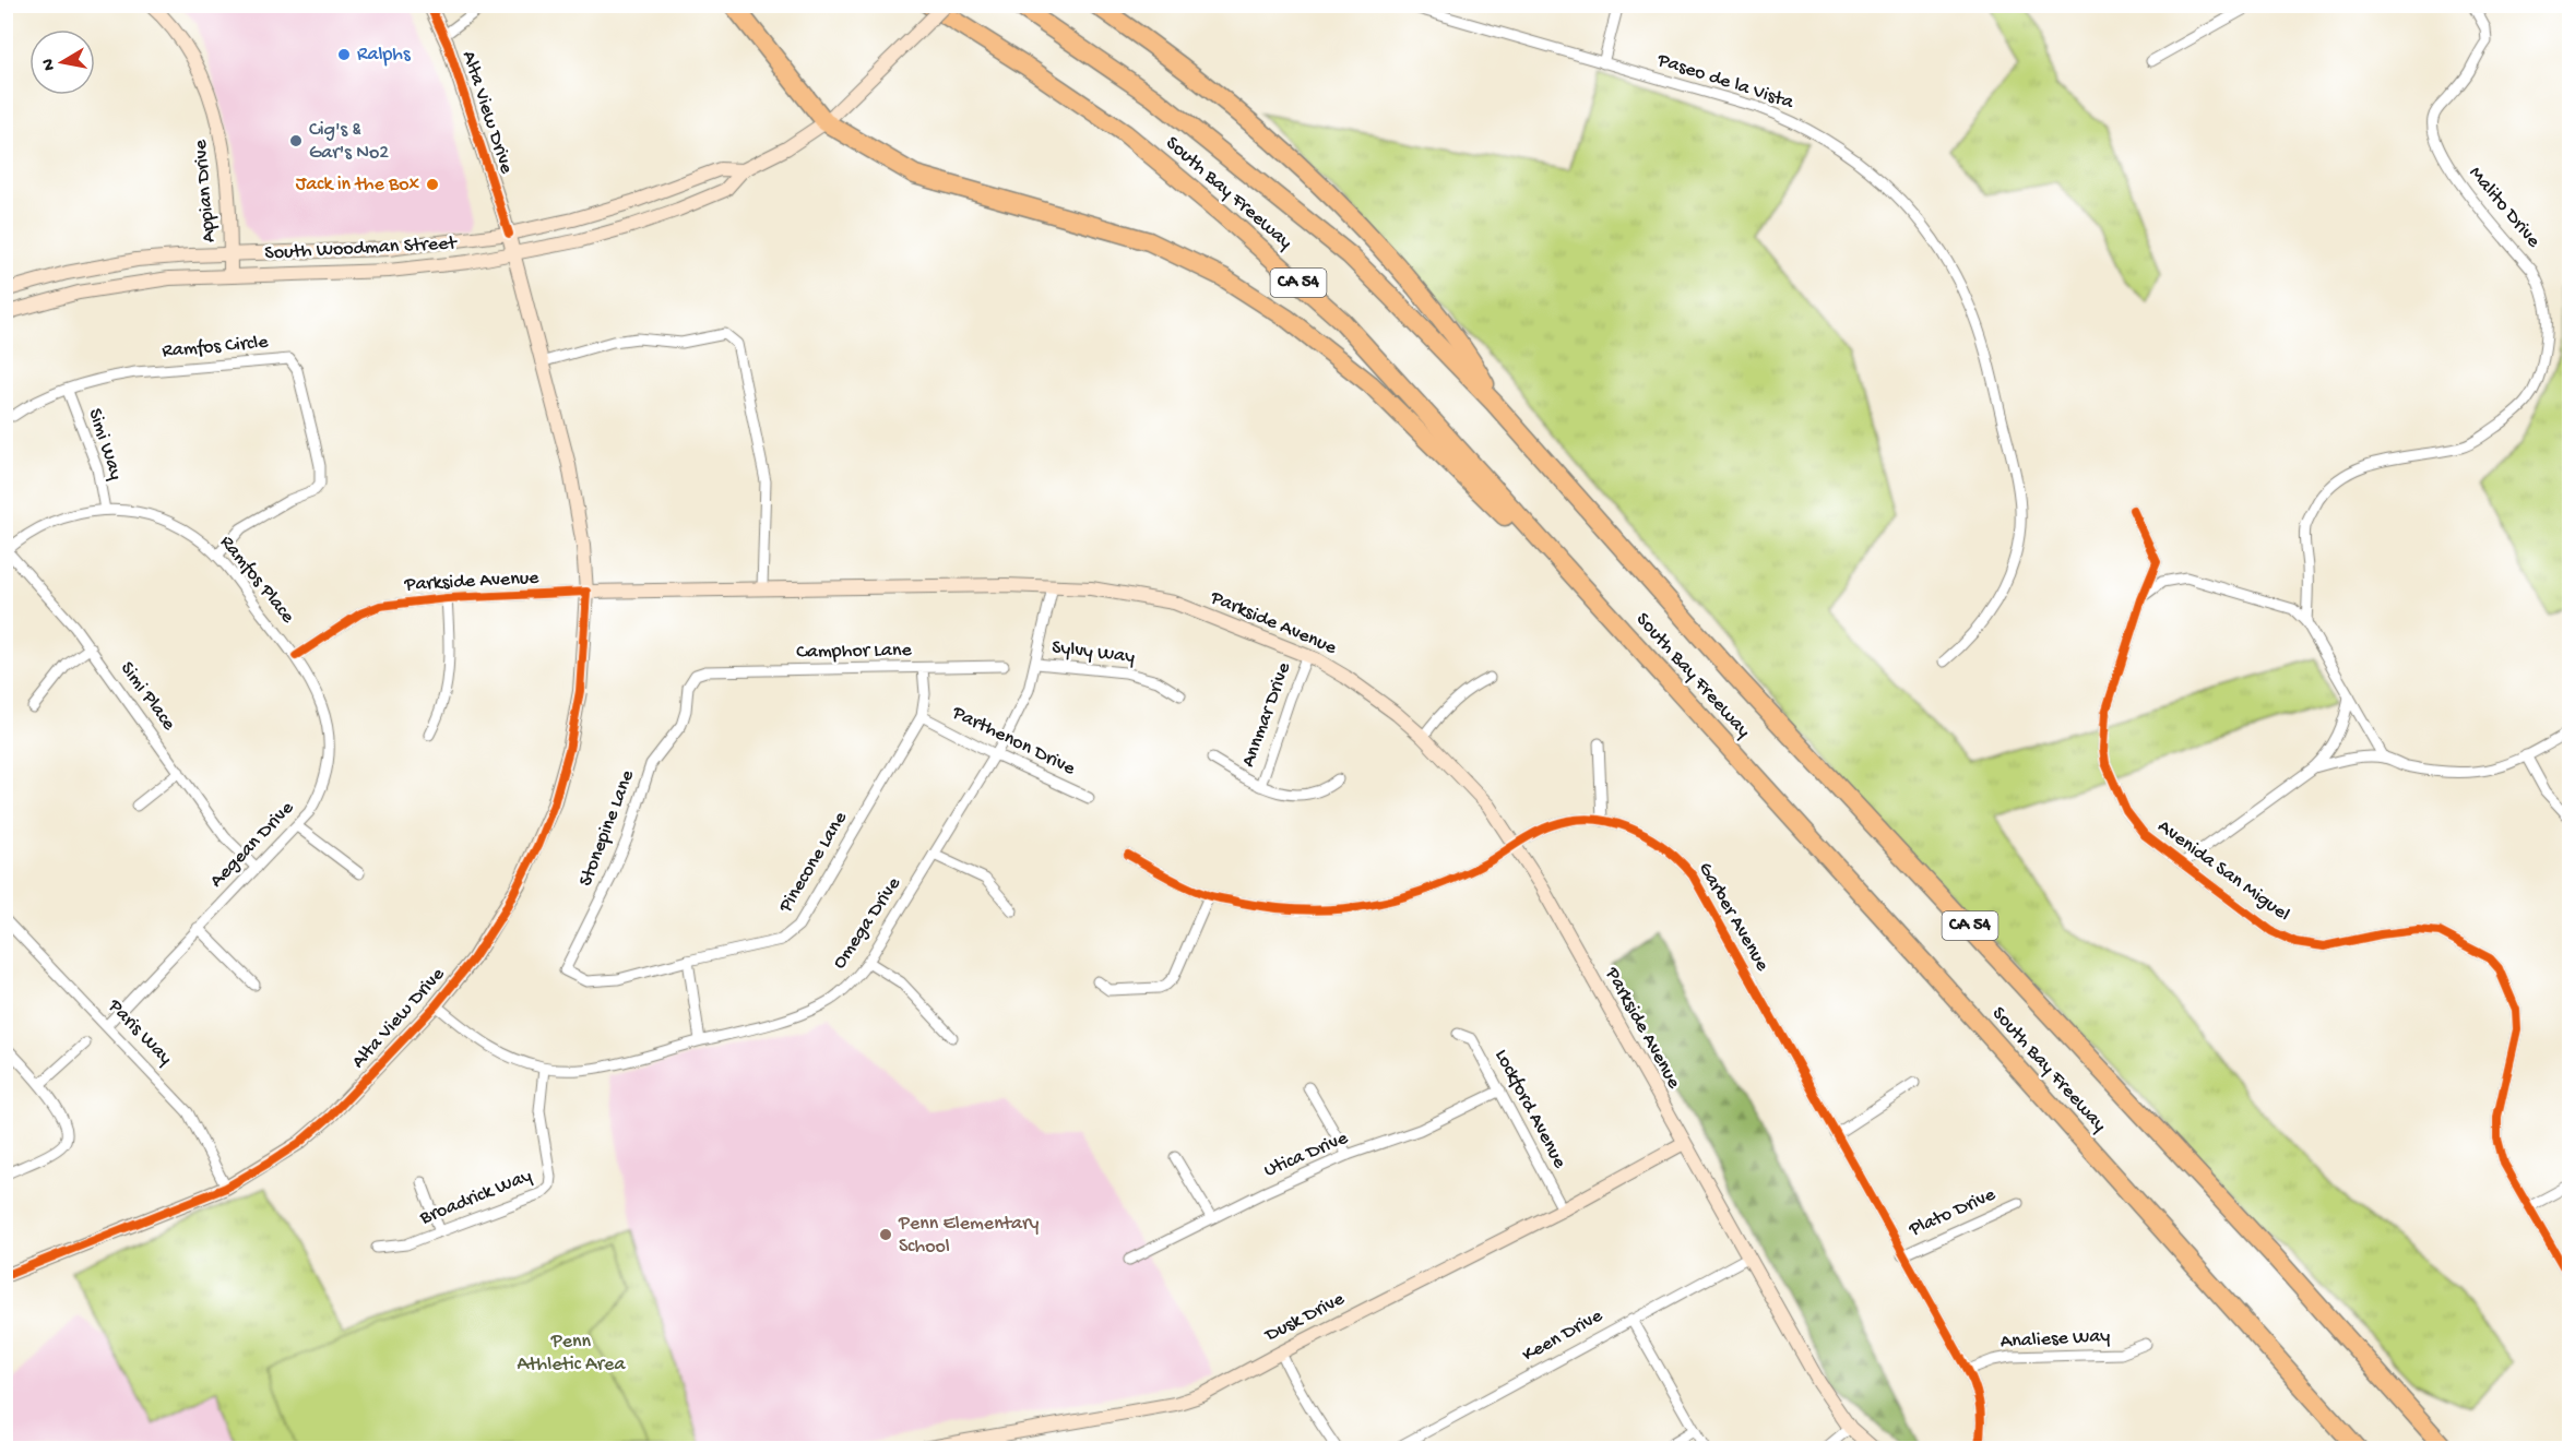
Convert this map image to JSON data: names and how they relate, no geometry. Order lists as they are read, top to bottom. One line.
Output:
{"streets":{"highway":["South Bay Freeway","CA 54"],"main road":["Alta View Drive","Appian Drive","South Woodman Street","Parkside Avenue","Dusk Drive"],"street":["Paseo de la Vista","Malito Drive","Ramfos Circle","Simi Way","Ramfos Place","Camphor Lane","Sylvy Way","Simi Place","Annmar Drive","Parthenon Drive","Stonepine Lane","Aegean Drive","Pinecone Lane","Avenida San Miguel","Garber Avenue","Omega Drive","Paris Way","Lockford Avenue","Utica Drive","Broadrick Way","Plato Drive","Keen Drive","Analiese Way"]},"crossings":[["Alta View Drive","South Woodman Street"],["Alta View Drive","Parkside Avenue"],["Alta View Drive","Omega Drive"],["Alta View Drive","Paris Way"],["Appian Drive","South Woodman Street"],["Ramfos Circle","Simi Way"],["Ramfos Circle","Ramfos Place"],["Simi Way","Ramfos Place"],["Ramfos Place","Parkside Avenue"],["Ramfos Place","Simi Place"],["Ramfos Place","Aegean Drive"],["Parkside Avenue","Annmar Drive"],["Parkside Avenue","Aegean Drive"],["Parkside Avenue","Garber Avenue"],["Parkside Avenue","Omega Drive"],["Parkside Avenue","Dusk Drive"],["Parkside Avenue","Keen Drive"],["Camphor Lane","Stonepine Lane"],["Camphor Lane","Pinecone Lane"],["Sylvy Way","Omega Drive"],["Simi Place","Aegean Drive"],["Parthenon Drive","Pinecone Lane"],["Parthenon Drive","Omega Drive"],["Stonepine Lane","Pinecone Lane"],["Aegean Drive","Paris Way"],["Garber Avenue","Plato Drive"],["Garber Avenue","Analiese Way"],["Omega Drive","Broadrick Way"],["Lockford Avenue","Utica Drive"],["Lockford Avenue","Dusk Drive"]],"parks":["Penn Athletic Area"],"places":["Ralphs","Cig's & Gar's No2","Jack in the Box","Penn Elementary School"],"north":"left"}
